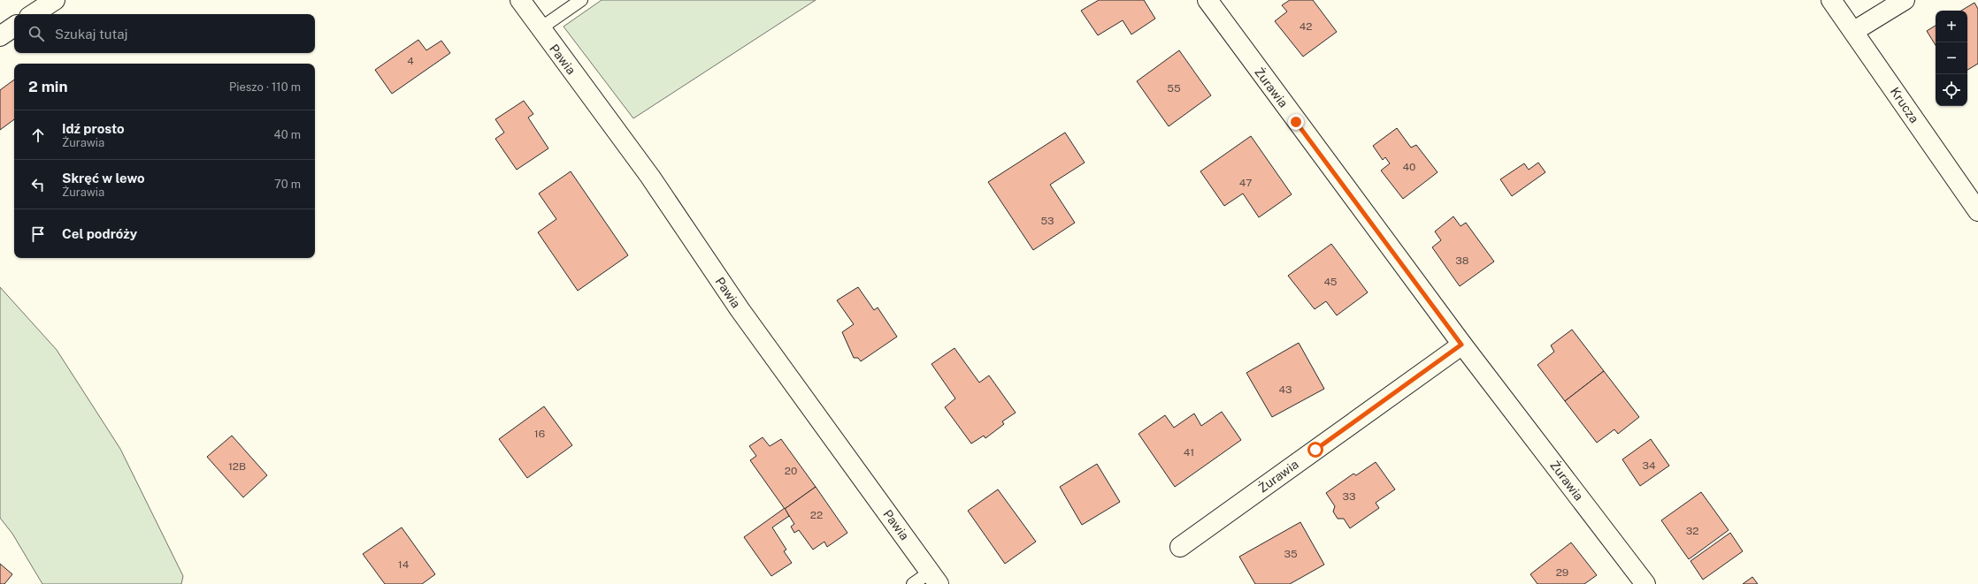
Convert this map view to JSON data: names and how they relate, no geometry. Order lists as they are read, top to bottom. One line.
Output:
{"streets":{"street":["Pawia","Żurawia","Krucza"]},"house_numbers":["42","4","55","40","47","53","38","45","43","16","41","34","12B","20","33","22","32","35","14","29"],"page":{"map_buttons":["+","−"],"search":"Szukaj tutaj","heading":["2 min","Pieszo · 110 m"],"list":[["Idź prosto","Żurawia","40 m"],["Skręć w lewo","Żurawia","70 m"],"Cel podróży"]}}
